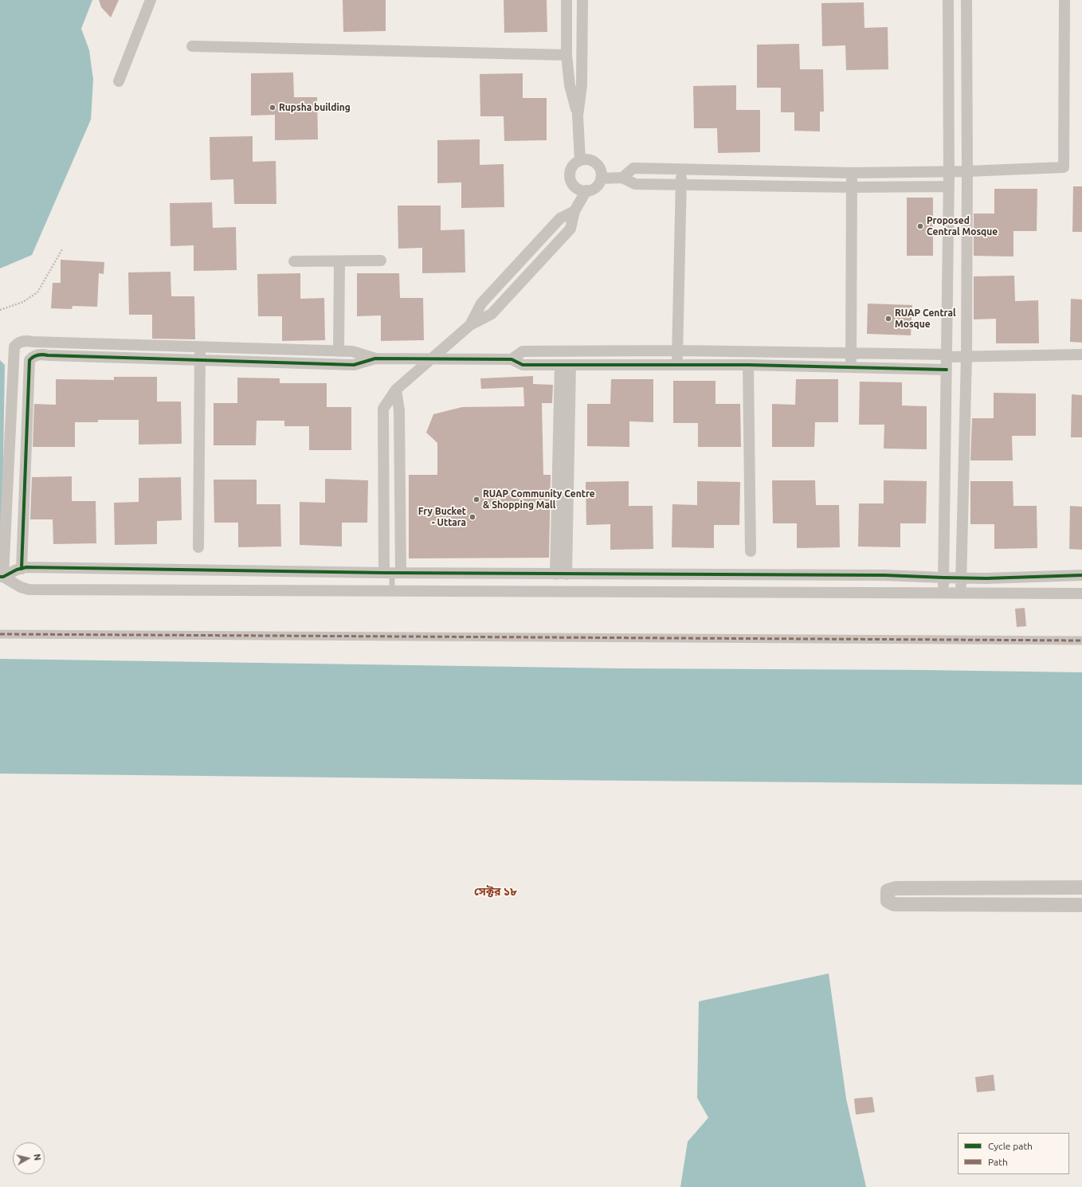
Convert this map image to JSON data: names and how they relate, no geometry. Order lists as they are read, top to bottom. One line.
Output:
{"districts":["সেক্টর ১৮"],"places":["Rupsha building","Proposed Central Mosque","RUAP Central Mosque","RUAP Community Centre & Shopping Mall","Fry Bucket - Uttara"],"legend":["Cycle path","Path"],"north":"right"}
